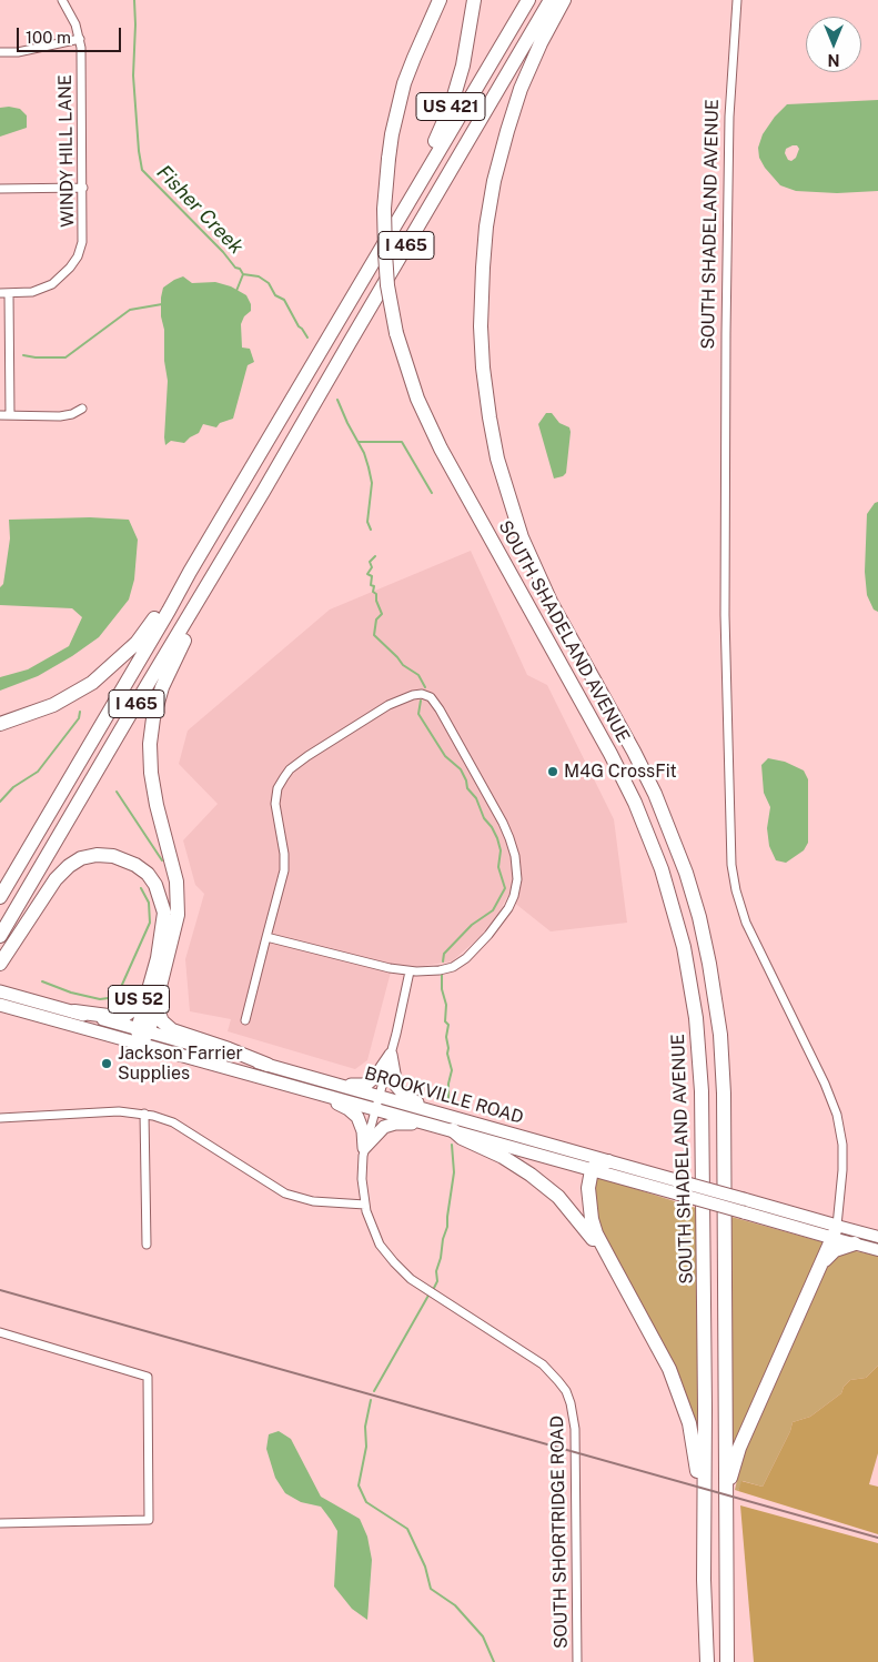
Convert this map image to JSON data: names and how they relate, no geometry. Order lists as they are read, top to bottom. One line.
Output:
{"streets":{"highway":["US 421","SOUTH SHADELAND AVENUE","I 465","US 52"],"main road":["BROOKVILLE ROAD"],"street":["WINDY HILL LANE","SOUTH SHORTRIDGE ROAD"]},"crossings":[["US 421","I 465"],["SOUTH SHADELAND AVENUE","BROOKVILLE ROAD"],["US 52","BROOKVILLE ROAD"],["BROOKVILLE ROAD","SOUTH SHORTRIDGE ROAD"]],"water":["Fisher Creek"],"places":["M4G CrossFit","Jackson Farrier Supplies"],"scale_bar":"100 m","north":"bottom"}
